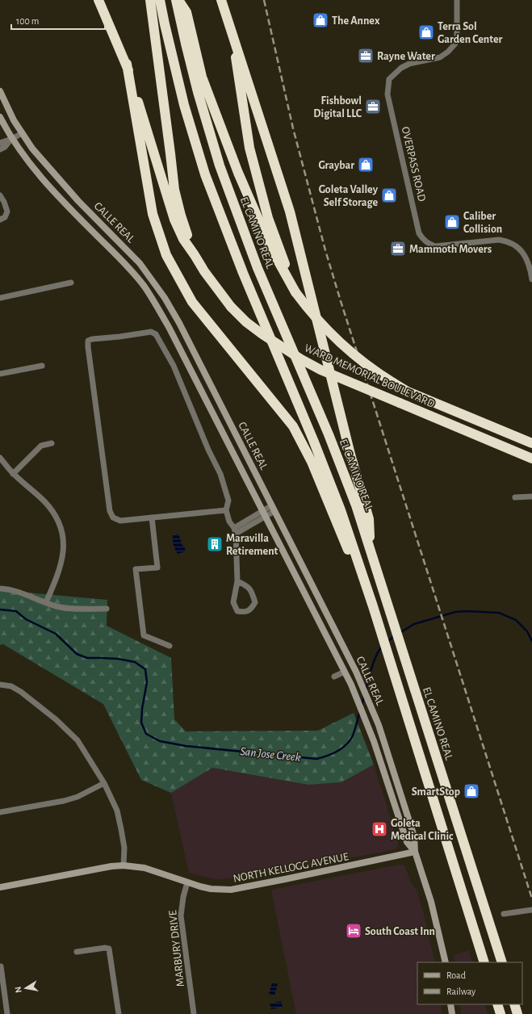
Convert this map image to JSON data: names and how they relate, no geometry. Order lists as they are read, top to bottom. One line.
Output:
{"streets":{"highway":["EL CAMINO REAL","WARD MEMORIAL BOULEVARD"],"main road":["CALLE REAL","NORTH KELLOGG AVENUE"],"street":["OVERPASS ROAD","MARBURY DRIVE"]},"crossings":[["CALLE REAL","NORTH KELLOGG AVENUE"],["NORTH KELLOGG AVENUE","MARBURY DRIVE"]],"water":["San Jose Creek"],"places":{"shop":["The Annex","Terra Sol Garden Center","Graybar","Goleta Valley Self Storage","Caliber Collision","SmartStop"],"office":["Rayne Water","Fishbowl Digital LLC","Mammoth Movers"],"building":["Maravilla Retirement"],"hospital":["Goleta Medical Clinic"],"hotel":["South Coast Inn"]},"legend":["Road","Railway"],"scale_bar":"100 m","north":"left"}
